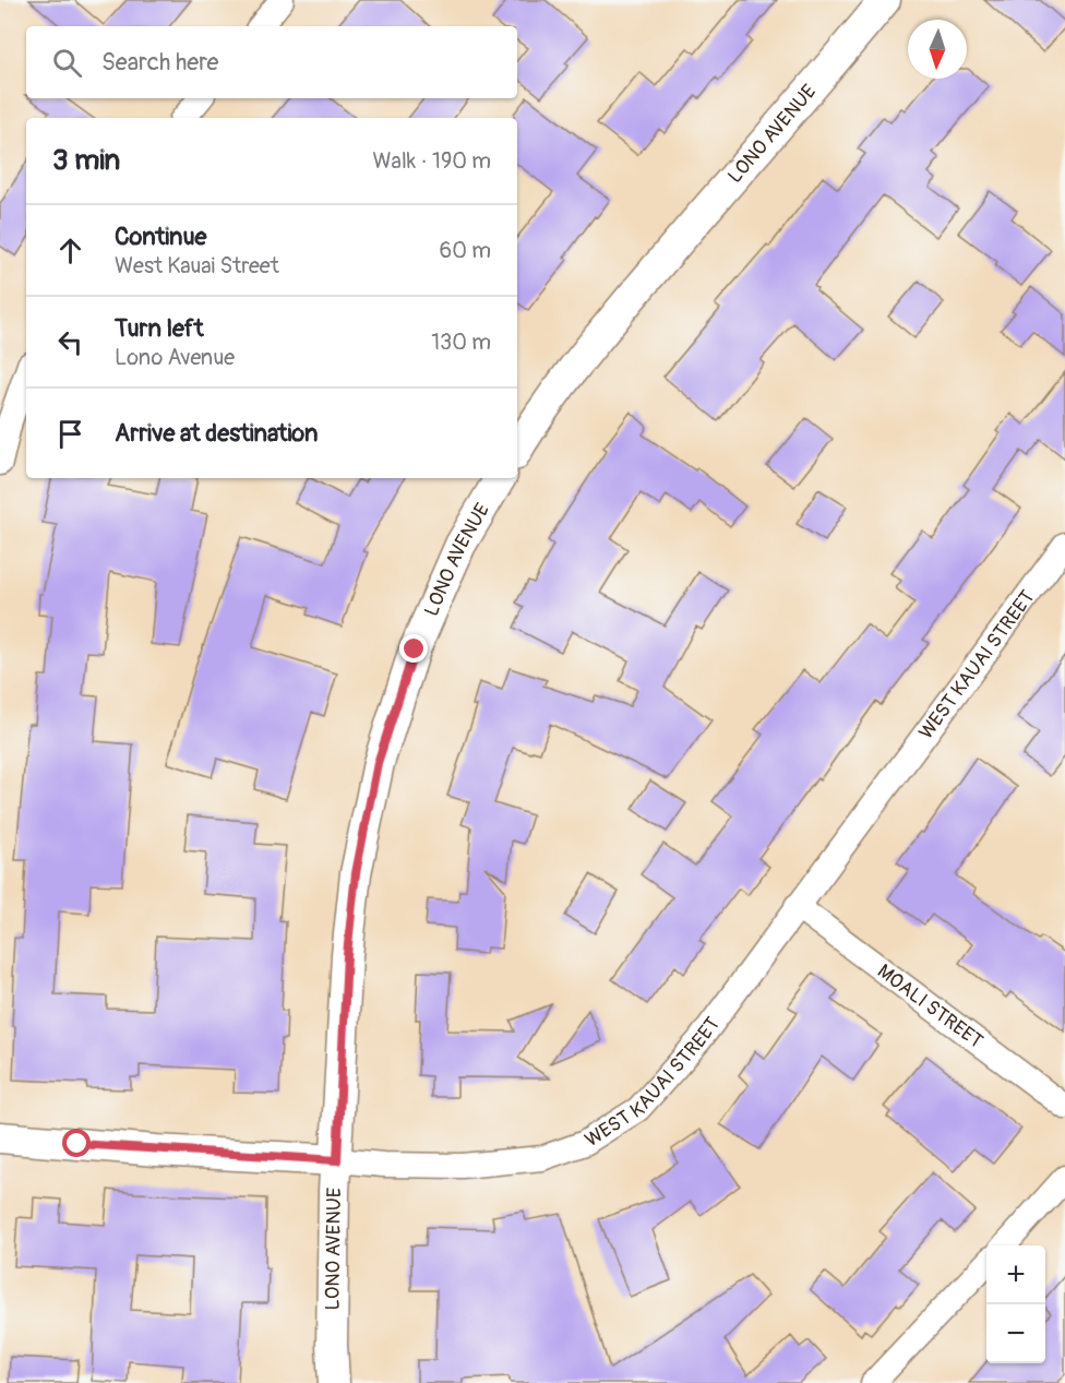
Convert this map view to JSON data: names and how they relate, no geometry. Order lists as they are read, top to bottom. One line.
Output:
{"streets":{"street":["LONO AVENUE","WEST KAUAI STREET","MOALI STREET"]},"crossings":[["LONO AVENUE","WEST KAUAI STREET"],["WEST KAUAI STREET","MOALI STREET"]],"north":"bottom","page":{"search":"Search here","heading":["3 min","Walk · 190 m"],"list":[["Continue","West Kauai Street","60 m"],["Turn left","Lono Avenue","130 m"],"Arrive at destination"],"map_buttons":["+","−"]}}
